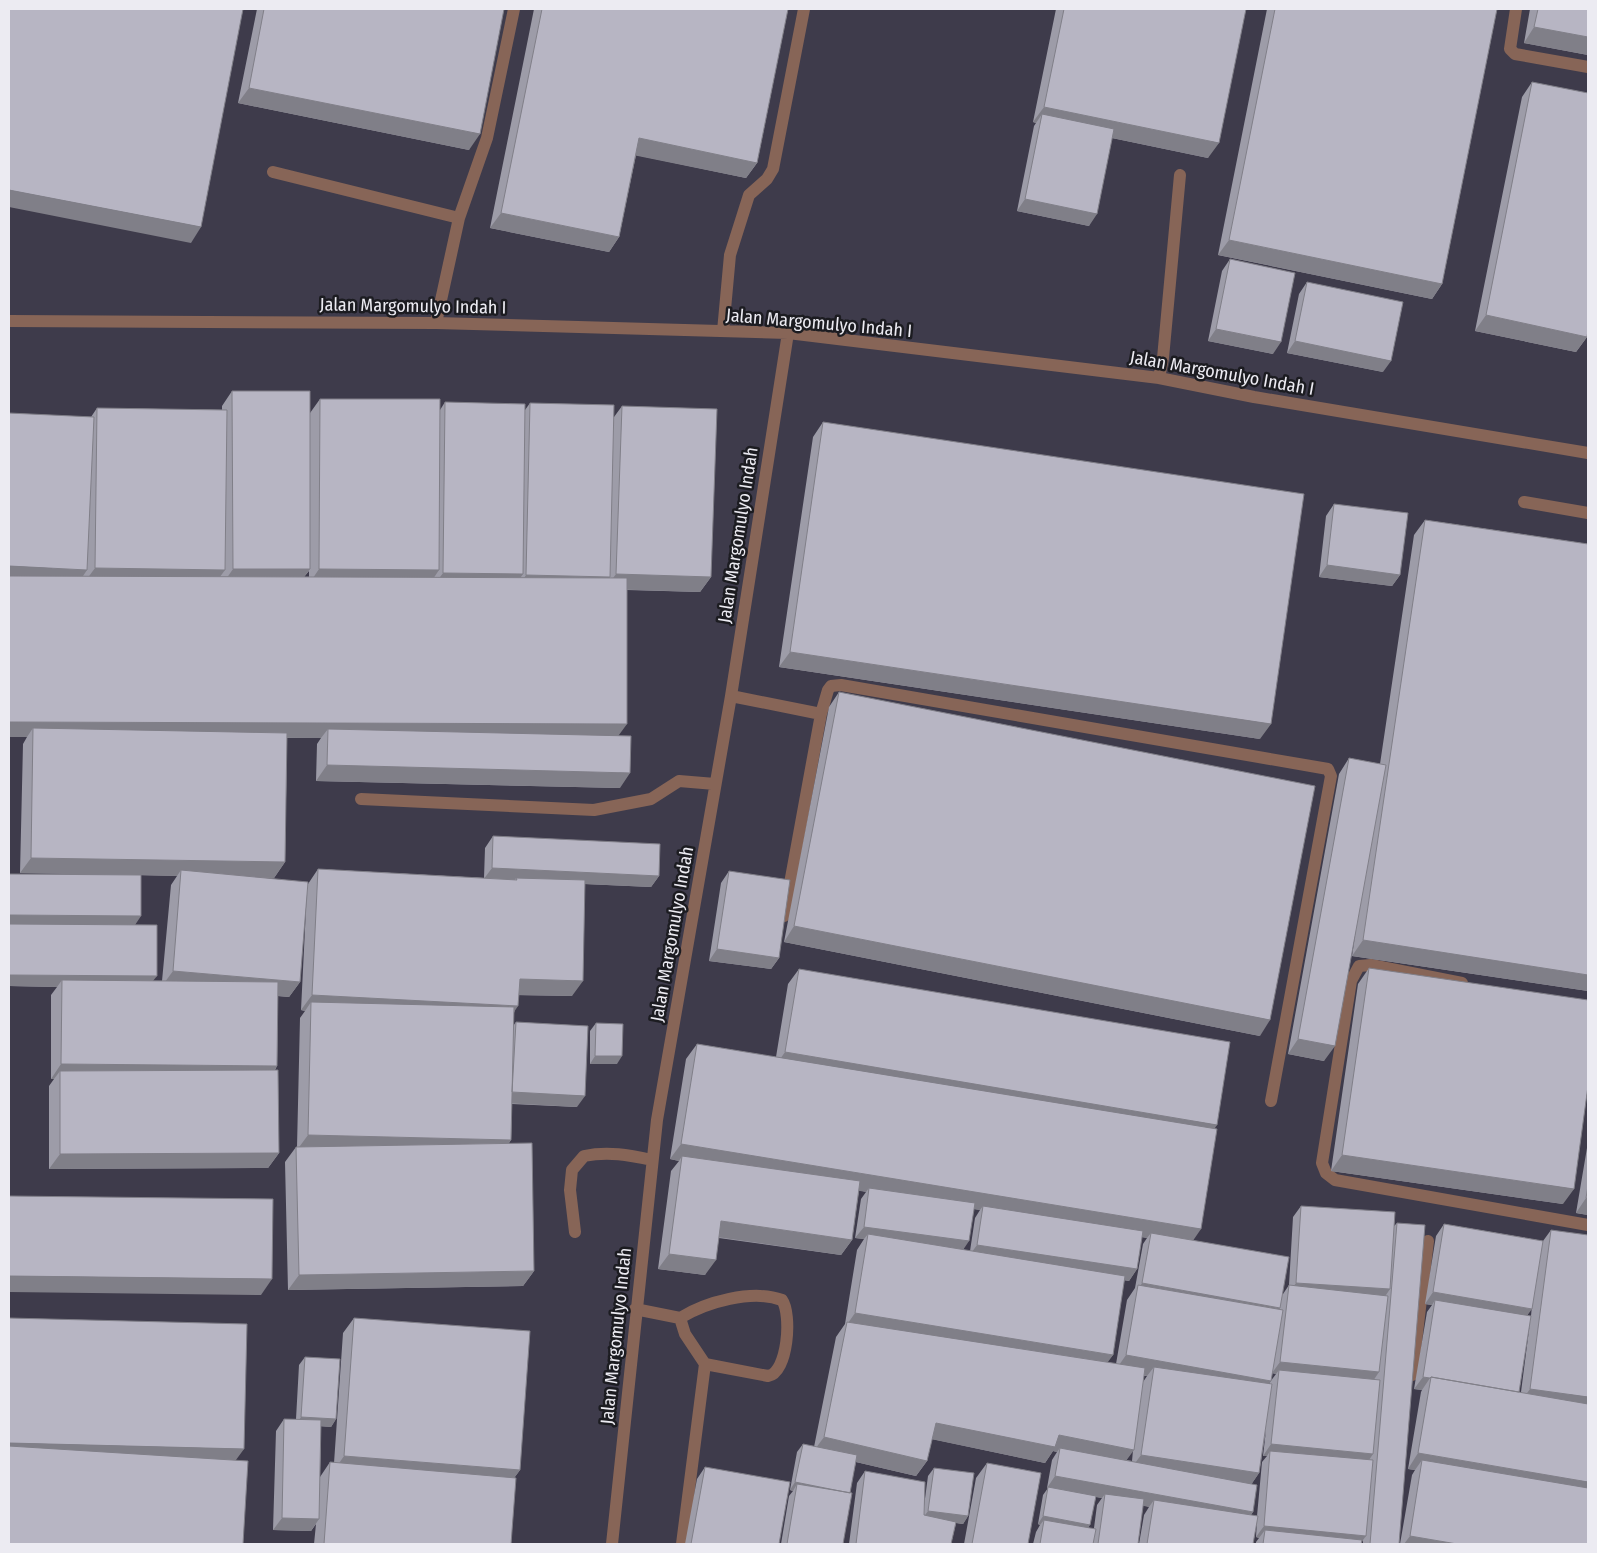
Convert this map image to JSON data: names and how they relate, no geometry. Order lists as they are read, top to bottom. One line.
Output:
{"streets":{"lane":["Jalan Margomulyo Indah I","Jalan Margomulyo Indah"]},"crossings":[["Jalan Margomulyo Indah I","Jalan Margomulyo Indah"]]}
